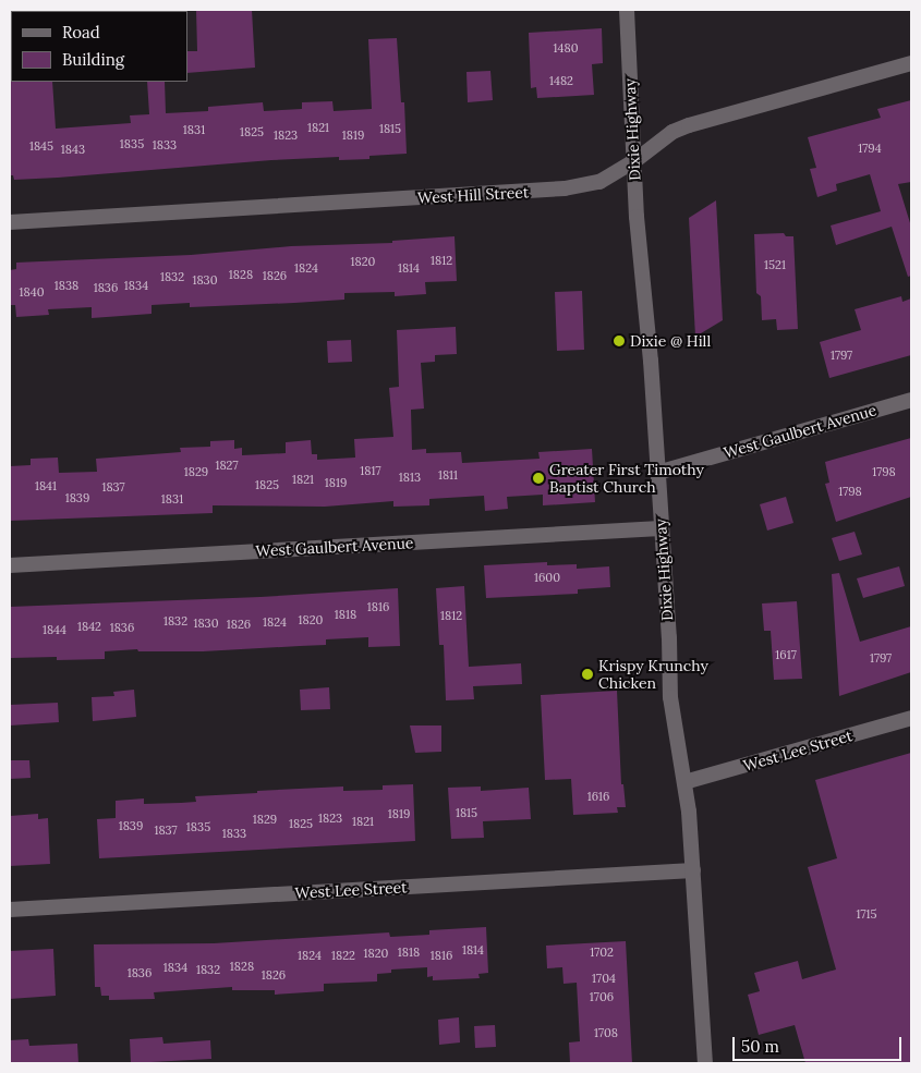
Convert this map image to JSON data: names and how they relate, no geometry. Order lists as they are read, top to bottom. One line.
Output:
{"streets":{"street":["Dixie Highway","West Hill Street","West Gaulbert Avenue","West Lee Street"]},"crossings":[["Dixie Highway","West Hill Street"],["Dixie Highway","West Gaulbert Avenue"],["Dixie Highway","West Lee Street"]],"places":["Dixie @ Hill","Greater First Timothy Baptist Church","Krispy Krunchy Chicken"],"house_numbers":["1480","1482","1821","1815","1831","1825","1823","1819","1835","1833","1845","1794","1843","1812","1820","1521","1824","1814","1828","1826","1832","1830","1838","1834","1836","1840","1797","1827","1817","1829","1798","1811","1813","1821","1819","1825","1841","1837","1798","1839","1831","1600","1816","1818","1812","1820","1832","1824","1830","1826","1842","1836","1844","1617","1797","1616","1815","1819","1823","1829","1821","1825","1839","1835","1837","1833","1715","1814","1818","1702","1820","1824","1822","1816","1828","1834","1832","1836","1826","1704","1706","1708"],"legend":["Road","Building"],"scale_bar":"50 m"}
